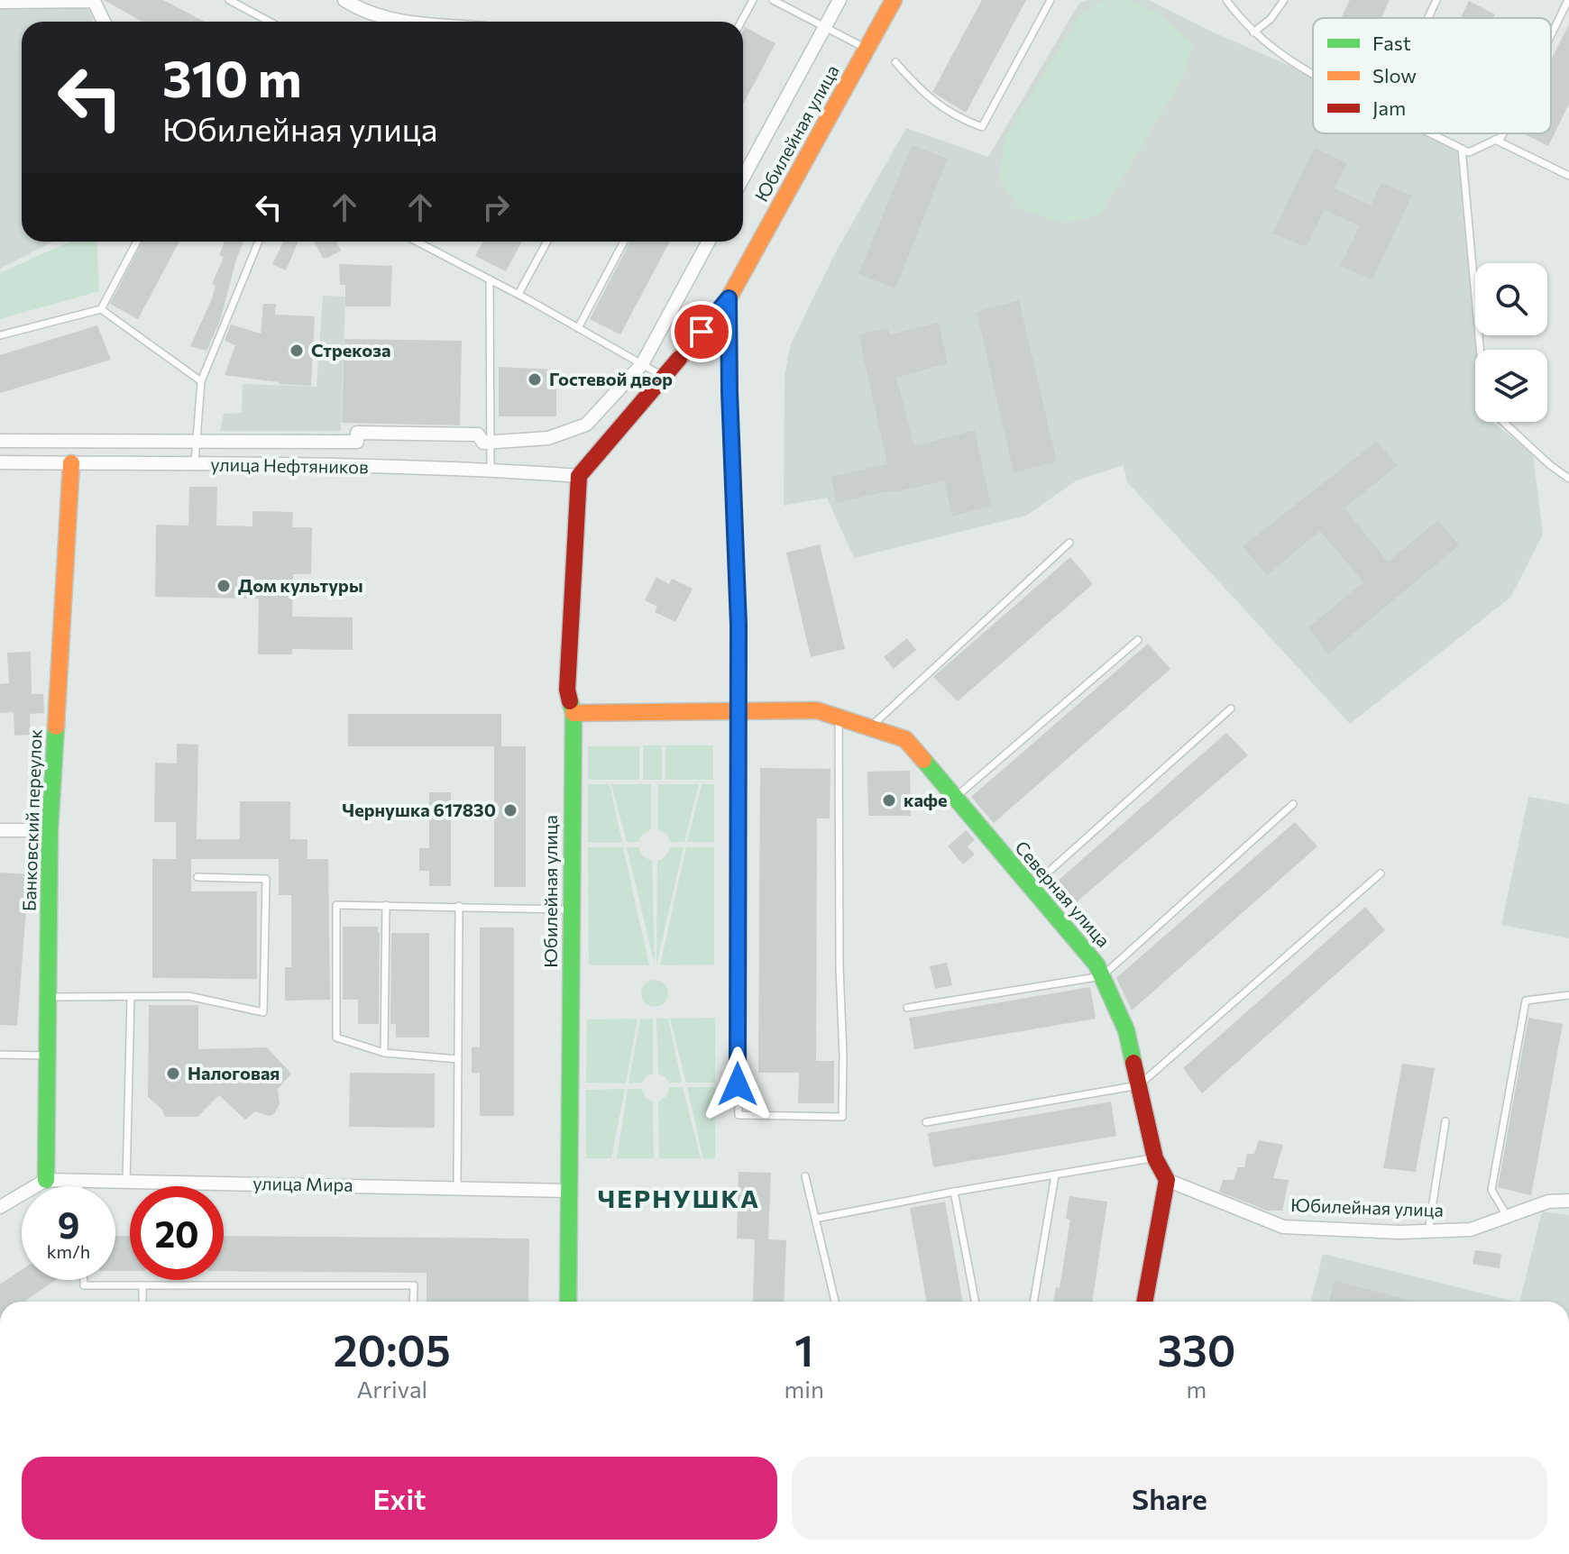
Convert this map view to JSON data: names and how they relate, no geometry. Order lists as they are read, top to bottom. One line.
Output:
{"streets":{"street":["Юбилейная улица","улица Нефтяников","Банковский переулок","Северная улица","улица Мира"]},"crossings":[["Юбилейная улица","улица Нефтяников"],["Юбилейная улица","Северная улица"],["Юбилейная улица","улица Мира"],["улица Нефтяников","Банковский переулок"],["Банковский переулок","улица Мира"]],"districts":["ЧЕРНУШКА"],"places":["Стрекоза","Гостевой двор","Дом культуры","кафе","Чернушка 617830","Налоговая"],"legend":["Fast","Slow","Jam"],"page":{"turn":["310 m","Юбилейная улица"],"speed":"9 km/h","limit":"20","eta":["20:05","Arrival","1","min","330","m"],"buttons":["Exit","Share"]}}
